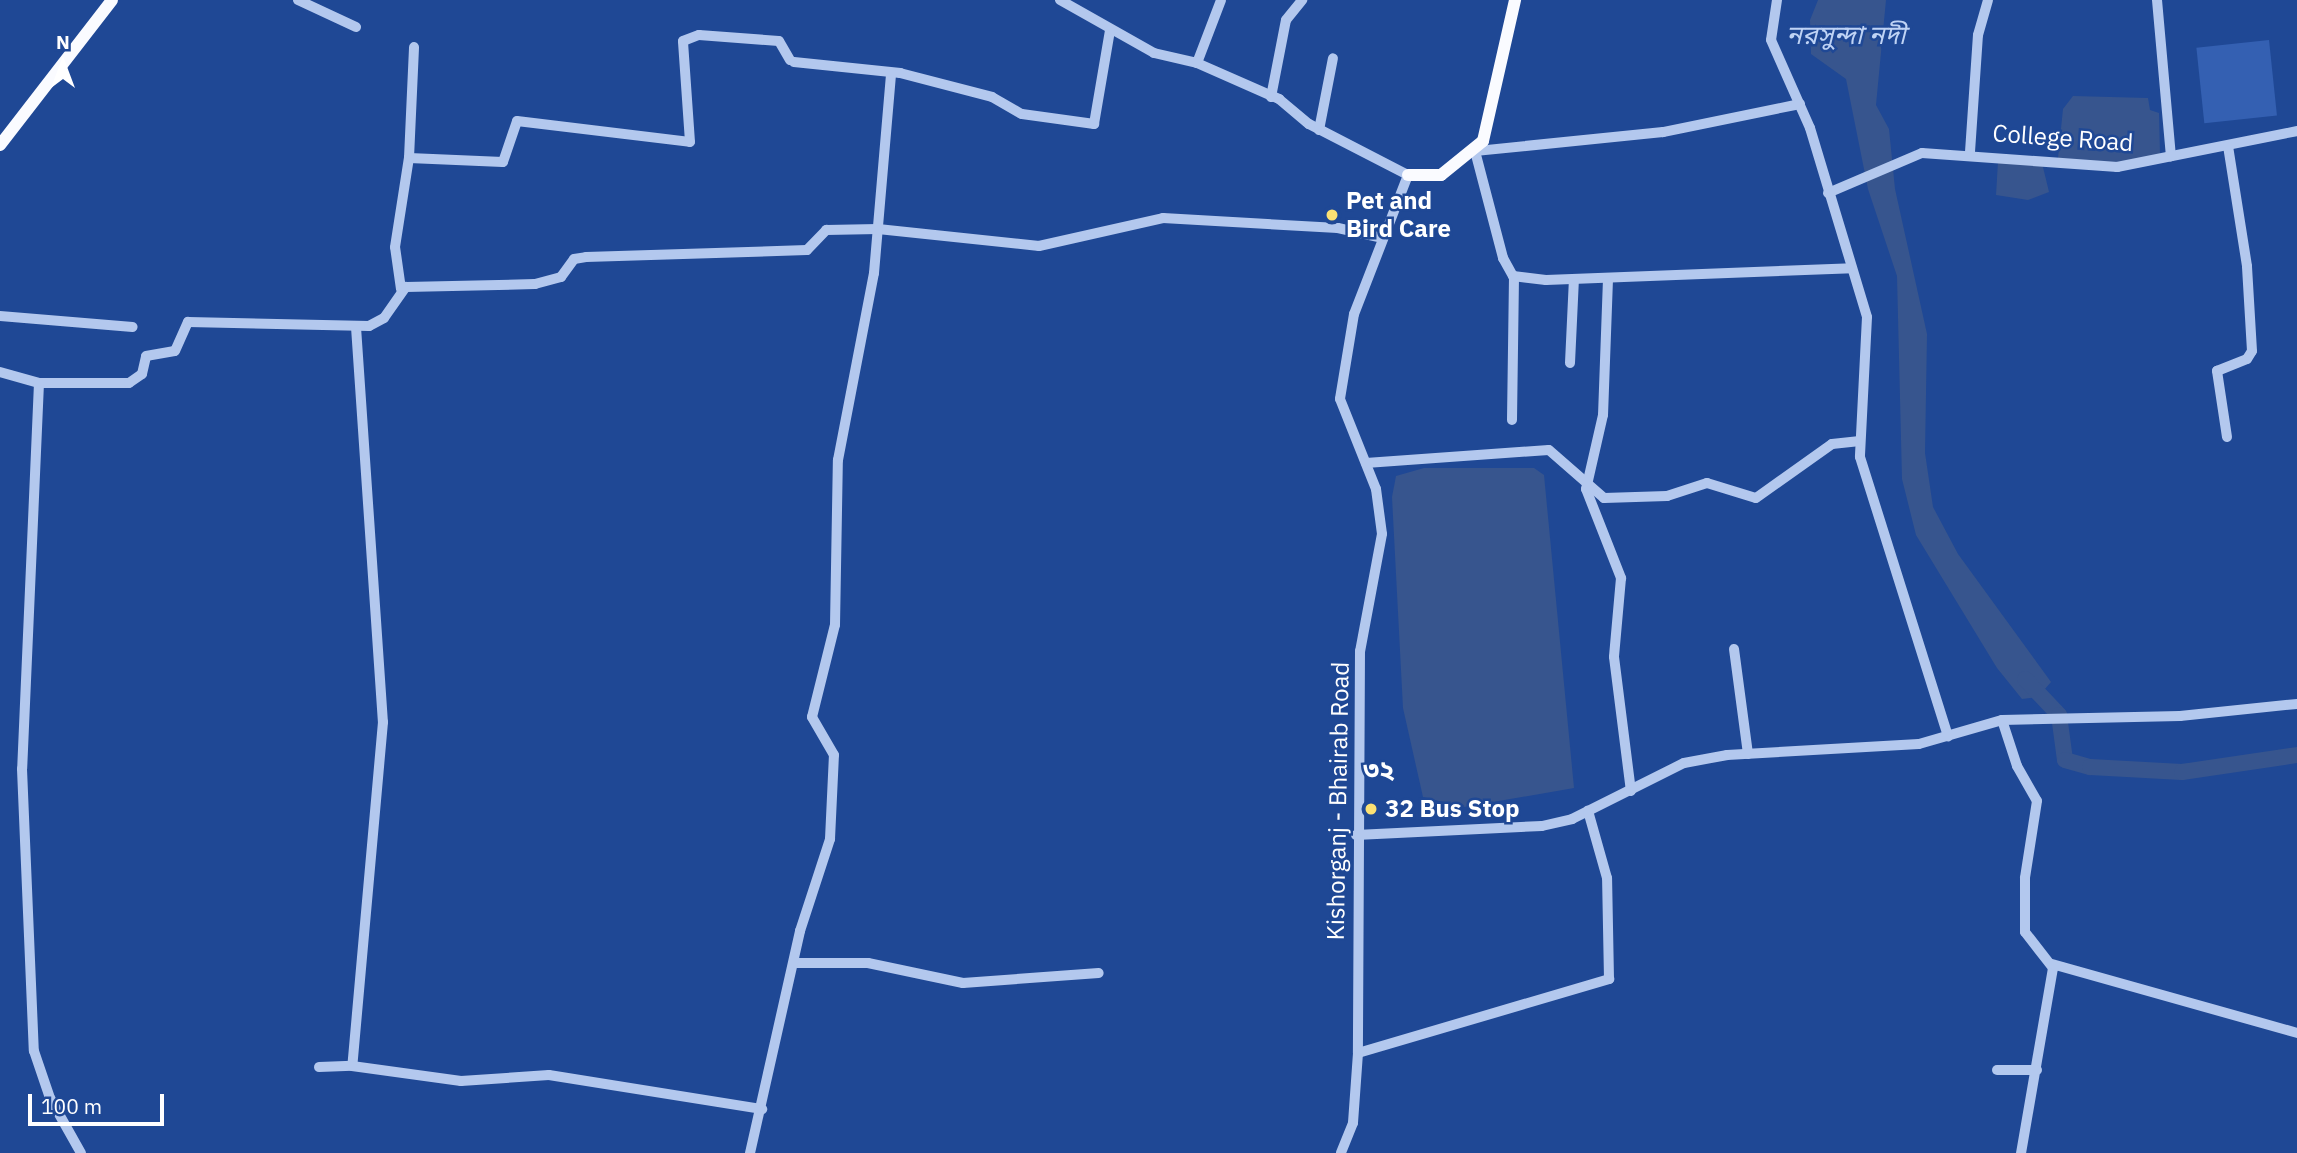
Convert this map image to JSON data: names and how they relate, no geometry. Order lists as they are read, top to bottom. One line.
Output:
{"streets":{"street":["College Road","Kishorganj - Bhairab Road"]},"districts":["৩২"],"water":["নরসুন্দা নদী"],"places":["Pet and Bird Care","32 Bus Stop"],"scale_bar":"100 m","north":"top"}
